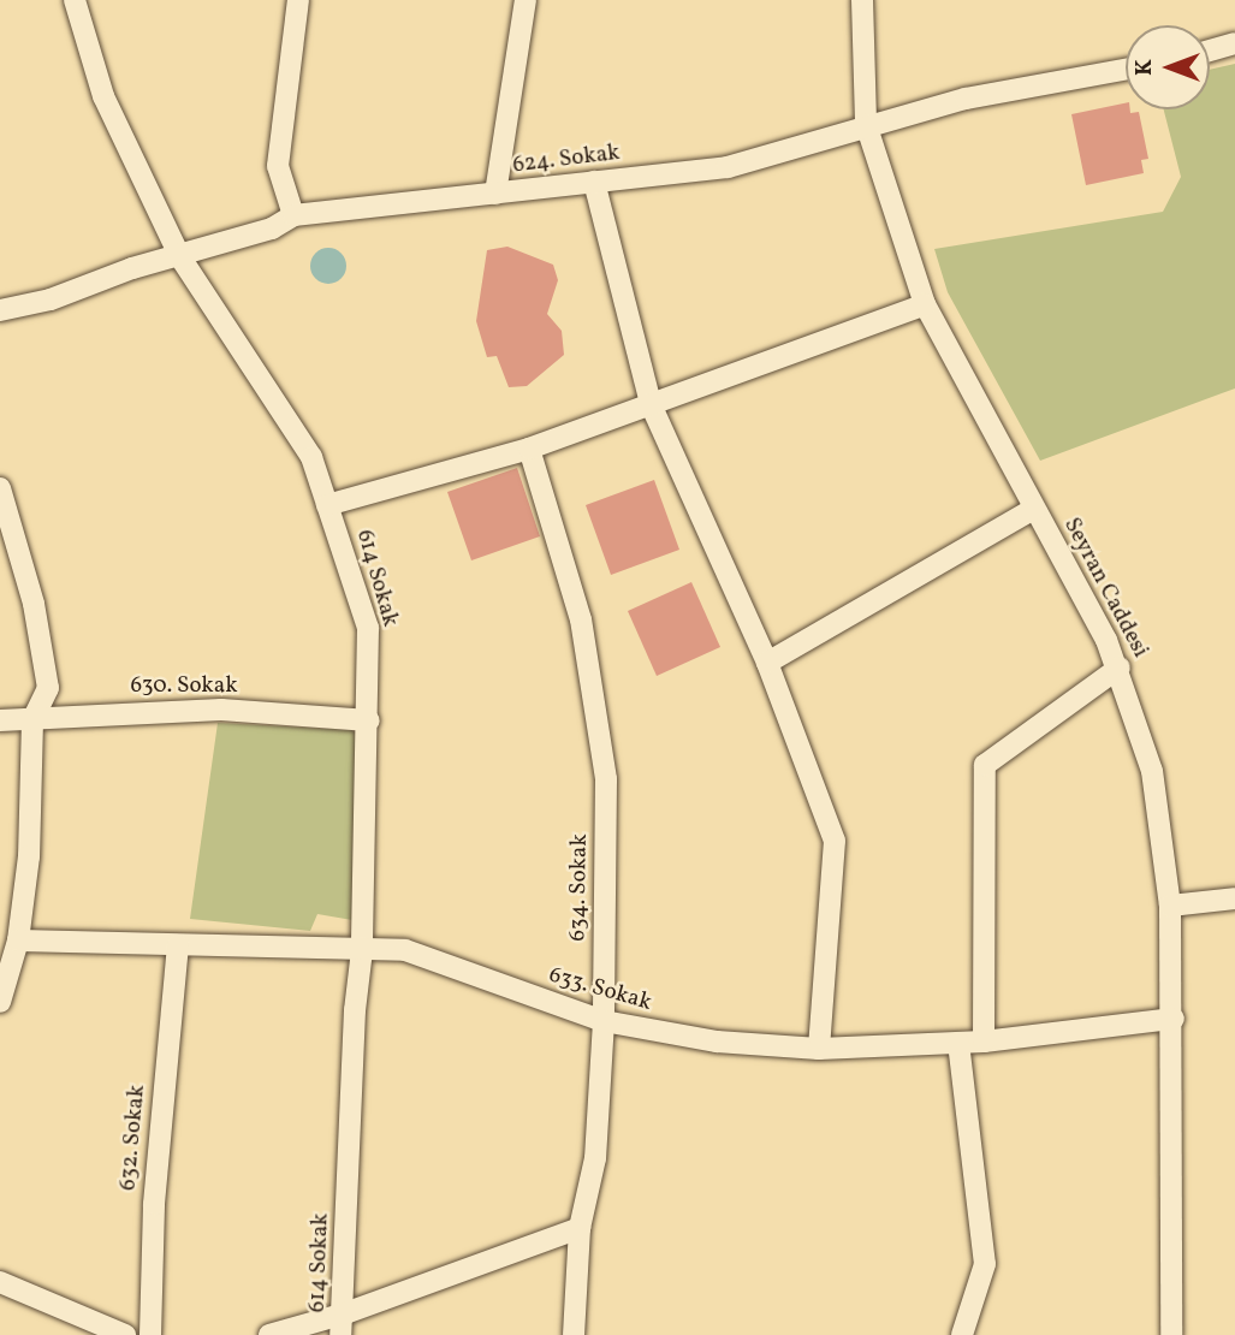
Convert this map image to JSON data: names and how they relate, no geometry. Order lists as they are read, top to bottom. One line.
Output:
{"streets":{"street":["624. Sokak","614 Sokak","Seyran Caddesi","630. Sokak","634. Sokak","633. Sokak","632. Sokak"]},"crossings":[["624. Sokak","614 Sokak"],["624. Sokak","Seyran Caddesi"],["614 Sokak","630. Sokak"],["614 Sokak","633. Sokak"],["Seyran Caddesi","633. Sokak"],["634. Sokak","633. Sokak"],["633. Sokak","632. Sokak"]],"north":"left"}
